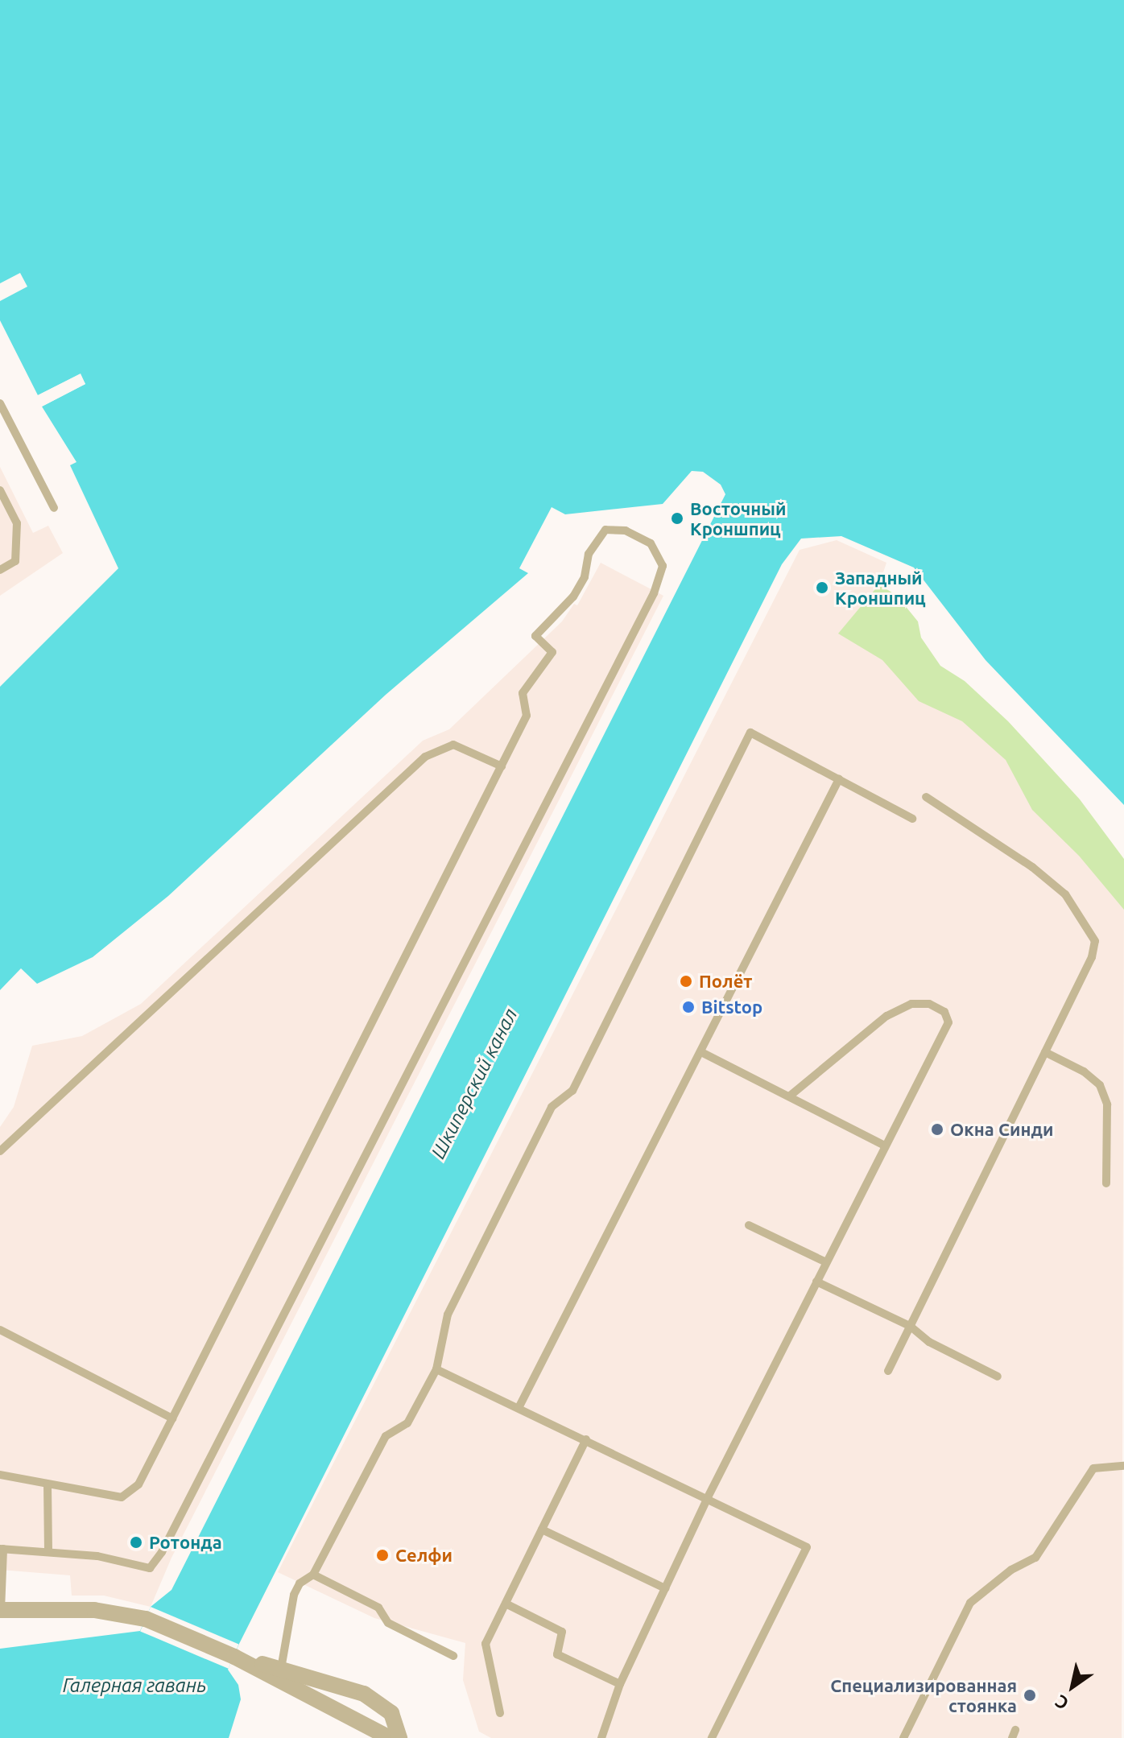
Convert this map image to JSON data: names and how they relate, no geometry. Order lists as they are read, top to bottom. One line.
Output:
{"water":["Шкиперский канал","Галерная гавань"],"places":["Восточный Кроншпиц","Западный Кроншпиц","Полёт","Bitstop","Окна Синди","Ротонда","Селфи","Специализированная стоянка"],"north":"bottom left"}
